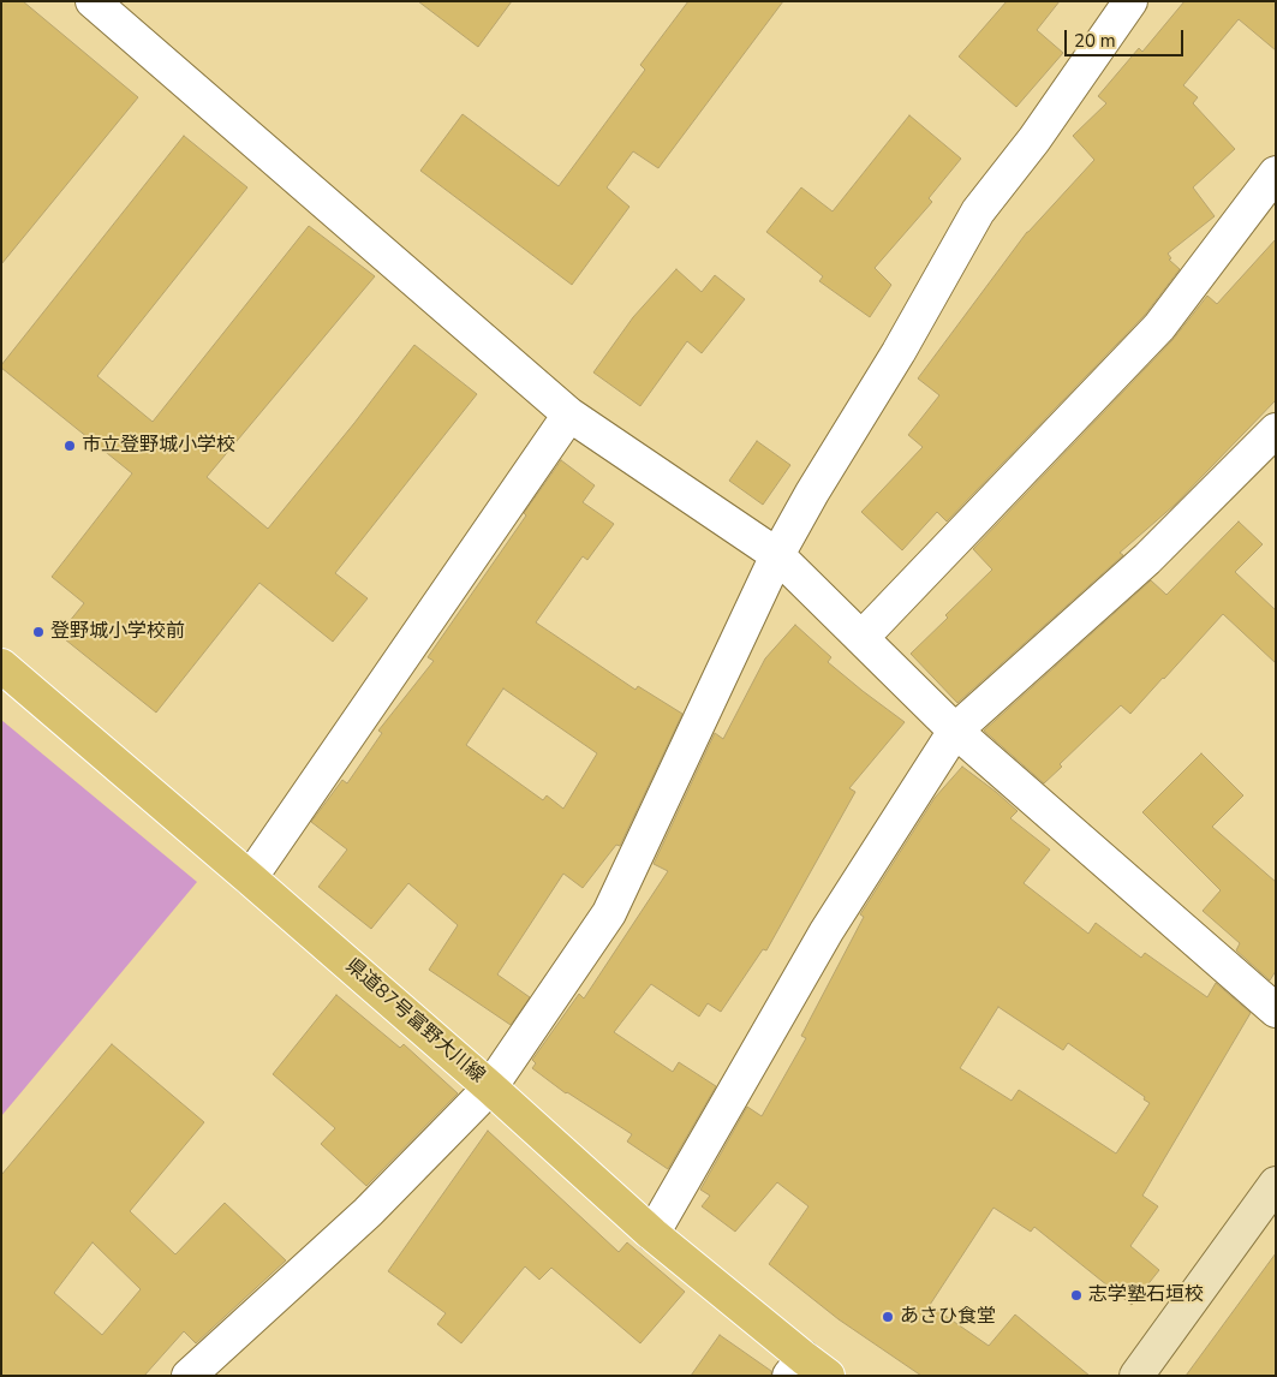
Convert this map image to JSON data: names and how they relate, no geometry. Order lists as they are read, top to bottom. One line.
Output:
{"streets":{"main road":["県道87号富野大川線"]},"places":["市立登野城小学校","登野城小学校前","志学塾石垣校","あさひ食堂"],"scale_bar":"20 m"}
